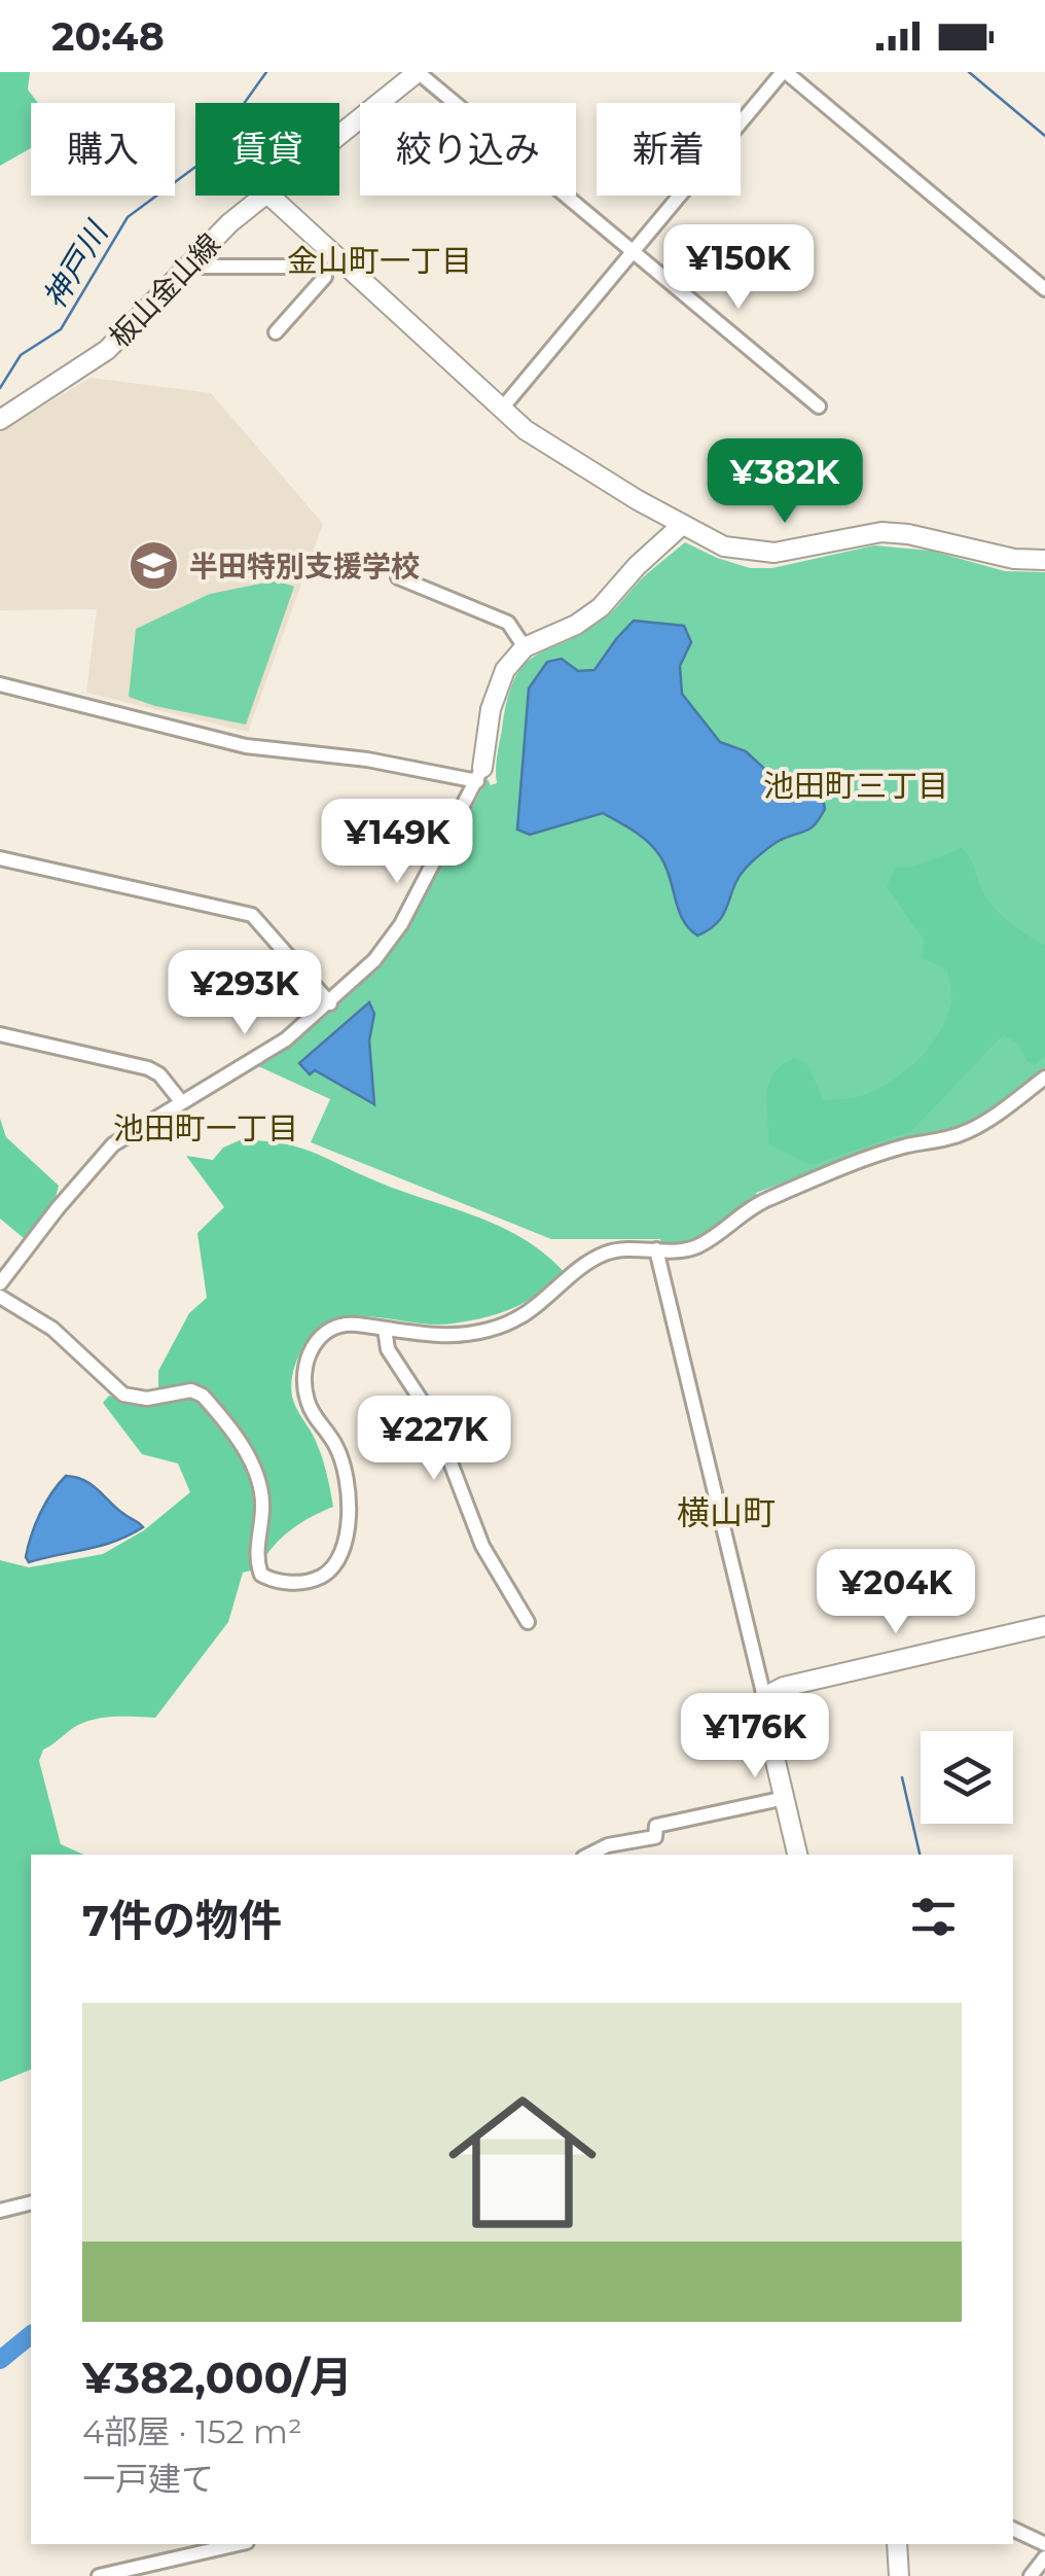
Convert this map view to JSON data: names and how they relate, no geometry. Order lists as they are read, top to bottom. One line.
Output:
{"streets":{"street":["板山金山線"]},"districts":["金山町一丁目","池田町三丁目","池田町一丁目","横山町"],"water":["神戸川"],"places":{"school or university":["半田特別支援学校"]},"page":{"status":"20:48","chip":["購入","賃貸","絞り込み","新着"],"price":["¥150K","¥382K","¥149K","¥293K","¥227K","¥204K","¥176K"],"heading":"7件の物件","list":[{"name":"¥382,000/月","note":"4部屋 · 152 m² · 一戸建て"}]}}
